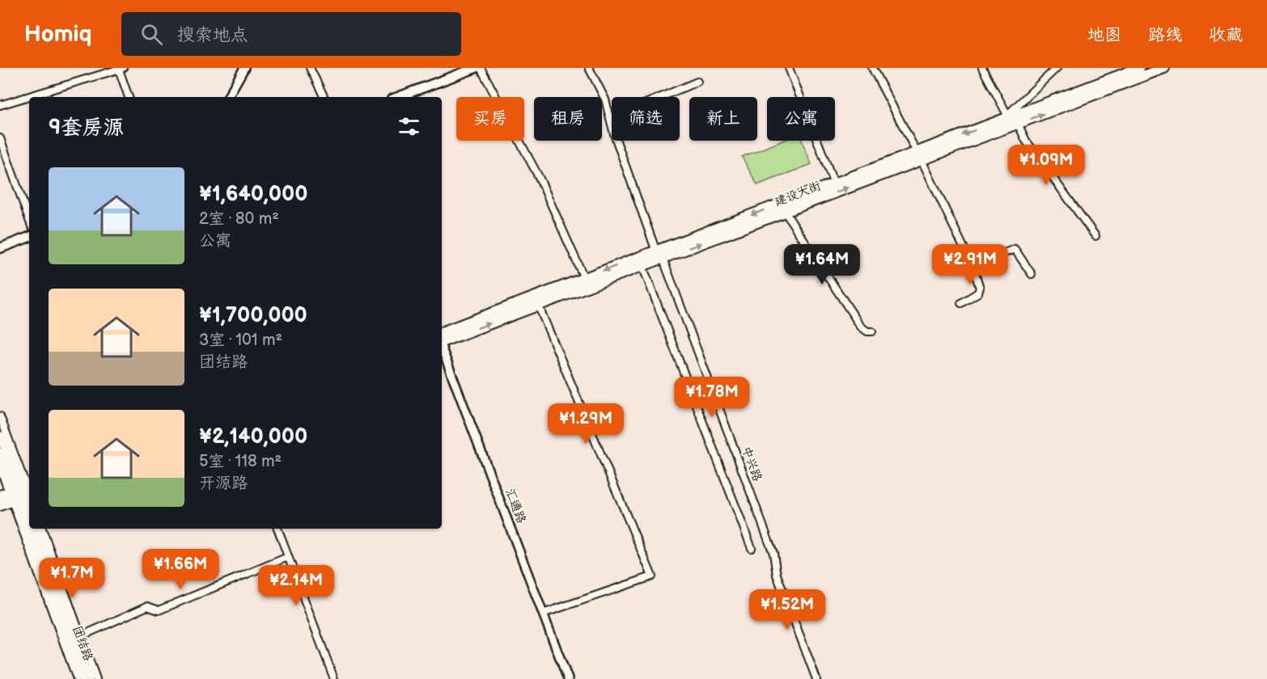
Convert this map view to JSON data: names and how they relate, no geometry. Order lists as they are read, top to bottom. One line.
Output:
{"streets":{"main road":["建设大街","团结路"],"street":["中兴路","汇通路"]},"crossings":[["建设大街","中兴路"]],"page":{"header":"Homiq","search":"搜索地点","nav":["地图","路线","收藏"],"chip":["买房","租房","筛选","新上","公寓"],"heading":"9套房源","price":["¥1.09M","¥1.64M","¥2.91M","¥1.78M","¥1.29M","¥1.66M","¥1.7M","¥2.14M","¥1.52M"],"list":[{"name":"¥1,640,000","note":"2室 · 80 m² · 公寓"},{"name":"¥1,700,000","note":"3室 · 101 m² · 团结路"},{"name":"¥2,140,000","note":"5室 · 118 m² · 开源路"}]}}
